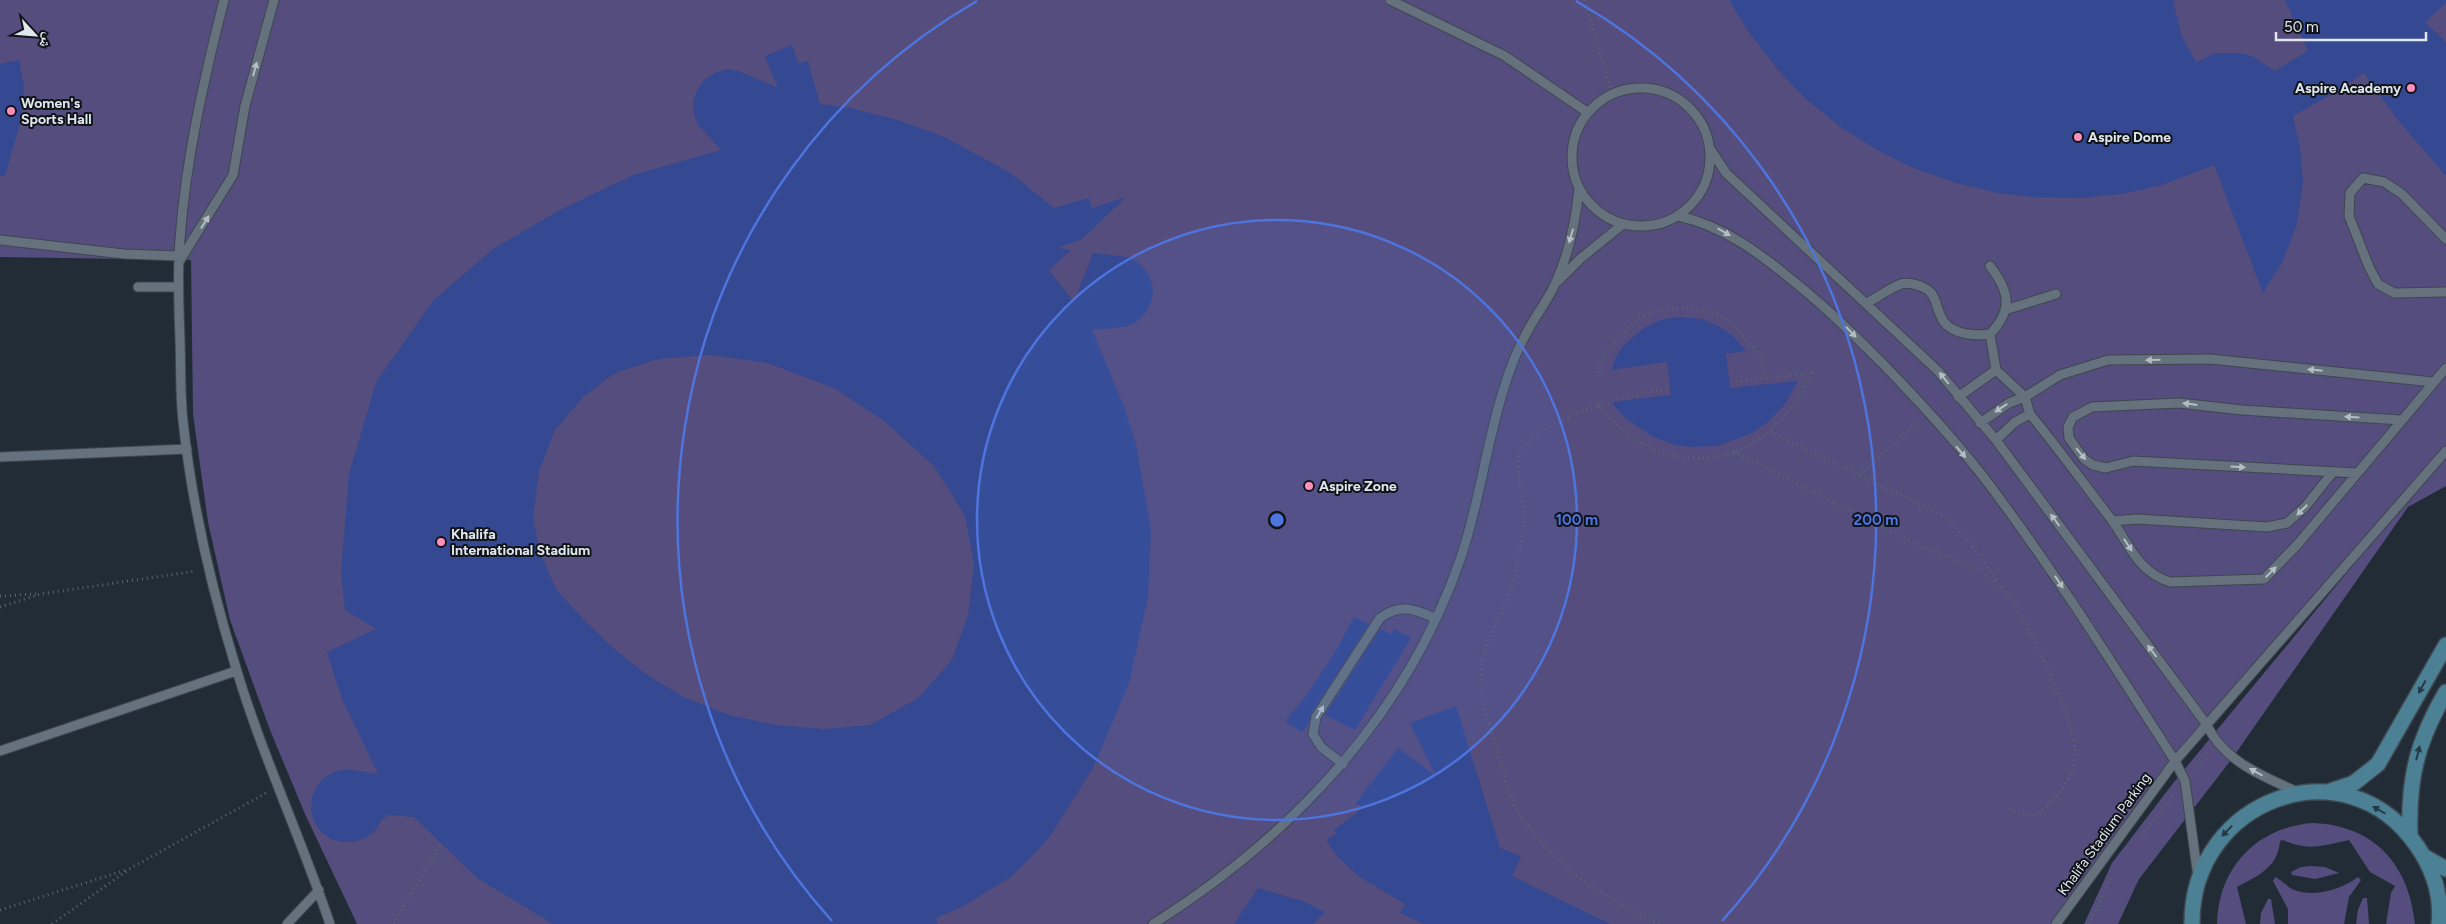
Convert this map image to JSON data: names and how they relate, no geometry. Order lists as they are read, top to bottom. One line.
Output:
{"streets":{"lane":["Khalifa Stadium Parking"]},"places":["Aspire Academy","Women's Sports Hall","Aspire Dome","Aspire Zone","Khalifa International Stadium"],"scale_bar":"50 m","north":"bottom right","rings":["100 m","200 m"]}
